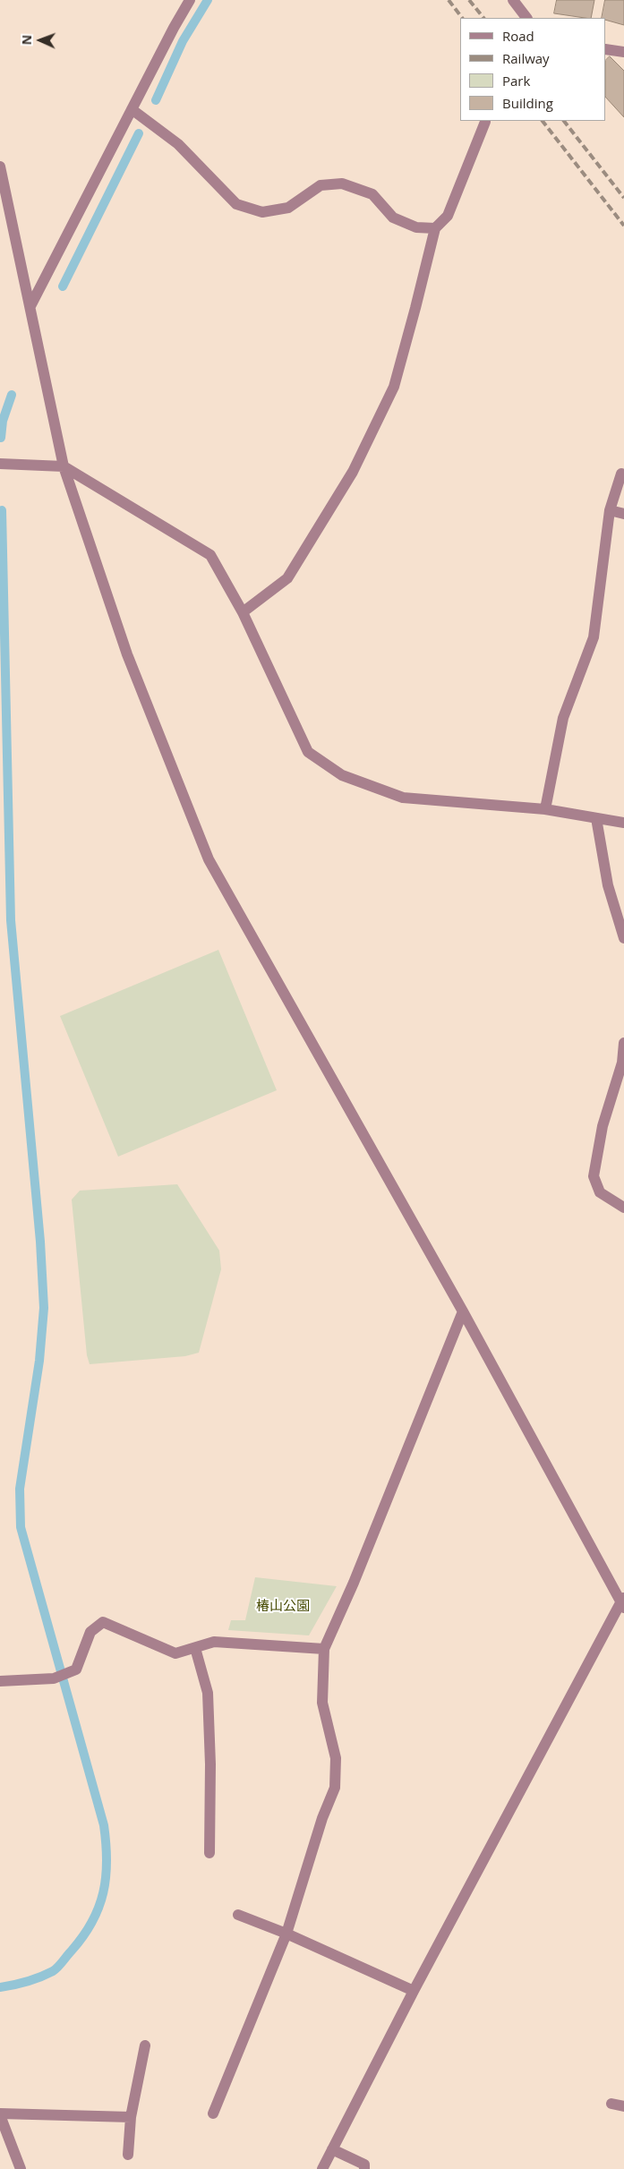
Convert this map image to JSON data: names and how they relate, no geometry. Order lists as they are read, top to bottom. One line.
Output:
{"parks":["椿山公園"],"legend":["Road","Railway","Park","Building"],"north":"left"}
